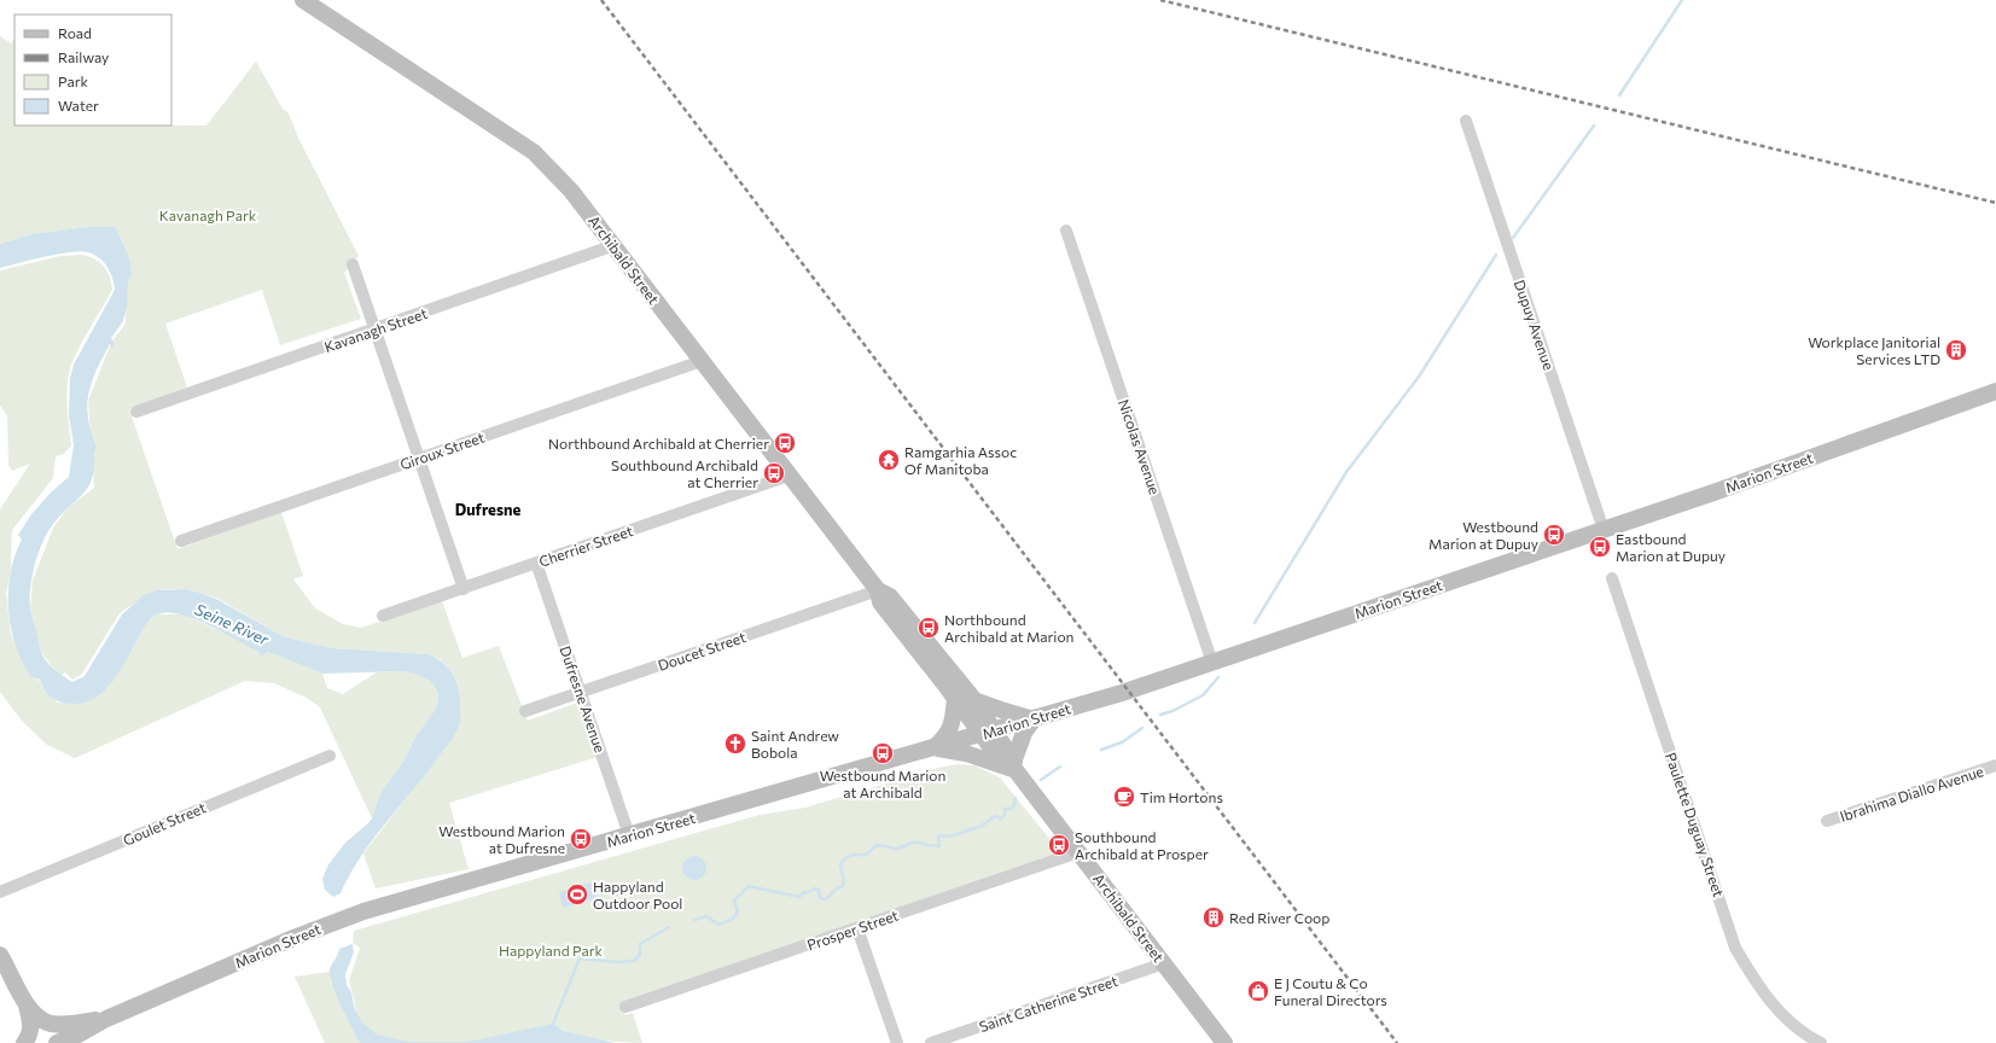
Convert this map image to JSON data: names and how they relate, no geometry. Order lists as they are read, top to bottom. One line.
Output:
{"streets":{"main road":["Archibald Street","Marion Street"],"street":["Dupuy Avenue","Kavanagh Street","Nicolas Avenue","Giroux Street","Cherrier Street","Doucet Street","Dufresne Avenue","Ibrahima Diallo Avenue","Goulet Street","Paulette Duguay Street","Prosper Street","Saint Catherine Street"]},"crossings":[["Archibald Street","Kavanagh Street"],["Archibald Street","Giroux Street"],["Archibald Street","Marion Street"],["Archibald Street","Cherrier Street"],["Archibald Street","Doucet Street"],["Archibald Street","Prosper Street"],["Archibald Street","Saint Catherine Street"],["Dupuy Avenue","Marion Street"],["Nicolas Avenue","Marion Street"],["Marion Street","Dufresne Avenue"],["Cherrier Street","Dufresne Avenue"],["Doucet Street","Dufresne Avenue"]],"districts":["Dufresne"],"water":["Seine River"],"parks":["Kavanagh Park","Happyland Park"],"places":{"building":["Workplace Janitorial Services LTD","Red River Coop"],"bus stop":["Northbound Archibald at Cherrier","Southbound Archibald at Cherrier","Westbound Marion at Dupuy","Eastbound Marion at Dupuy","Northbound Archibald at Marion","Westbound Marion at Archibald","Westbound Marion at Dufresne","Southbound Archibald at Prosper"],"temple":["Ramgarhia Assoc Of Manitoba"],"church":["Saint Andrew Bobola"],"cafe":["Tim Hortons"],"sports":["Happyland Outdoor Pool"],"shop":["E J Coutu & Co Funeral Directors"]},"legend":["Road","Railway","Park","Water"]}
